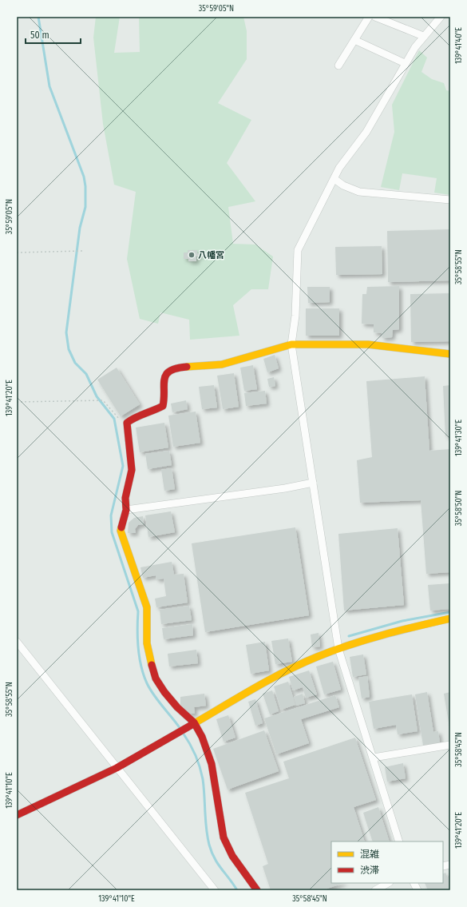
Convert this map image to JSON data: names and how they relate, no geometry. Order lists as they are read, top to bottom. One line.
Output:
{"places":["八幡宮"],"legend":["混雑","渋滞"],"scale_bar":"50 m","coordinates":["35°59'05\"N","139°41'40\"E","35°58'55\"N","139°41'20\"E","139°41'30\"E","35°58'50\"N","35°58'45\"N","139°41'10\"E"]}
